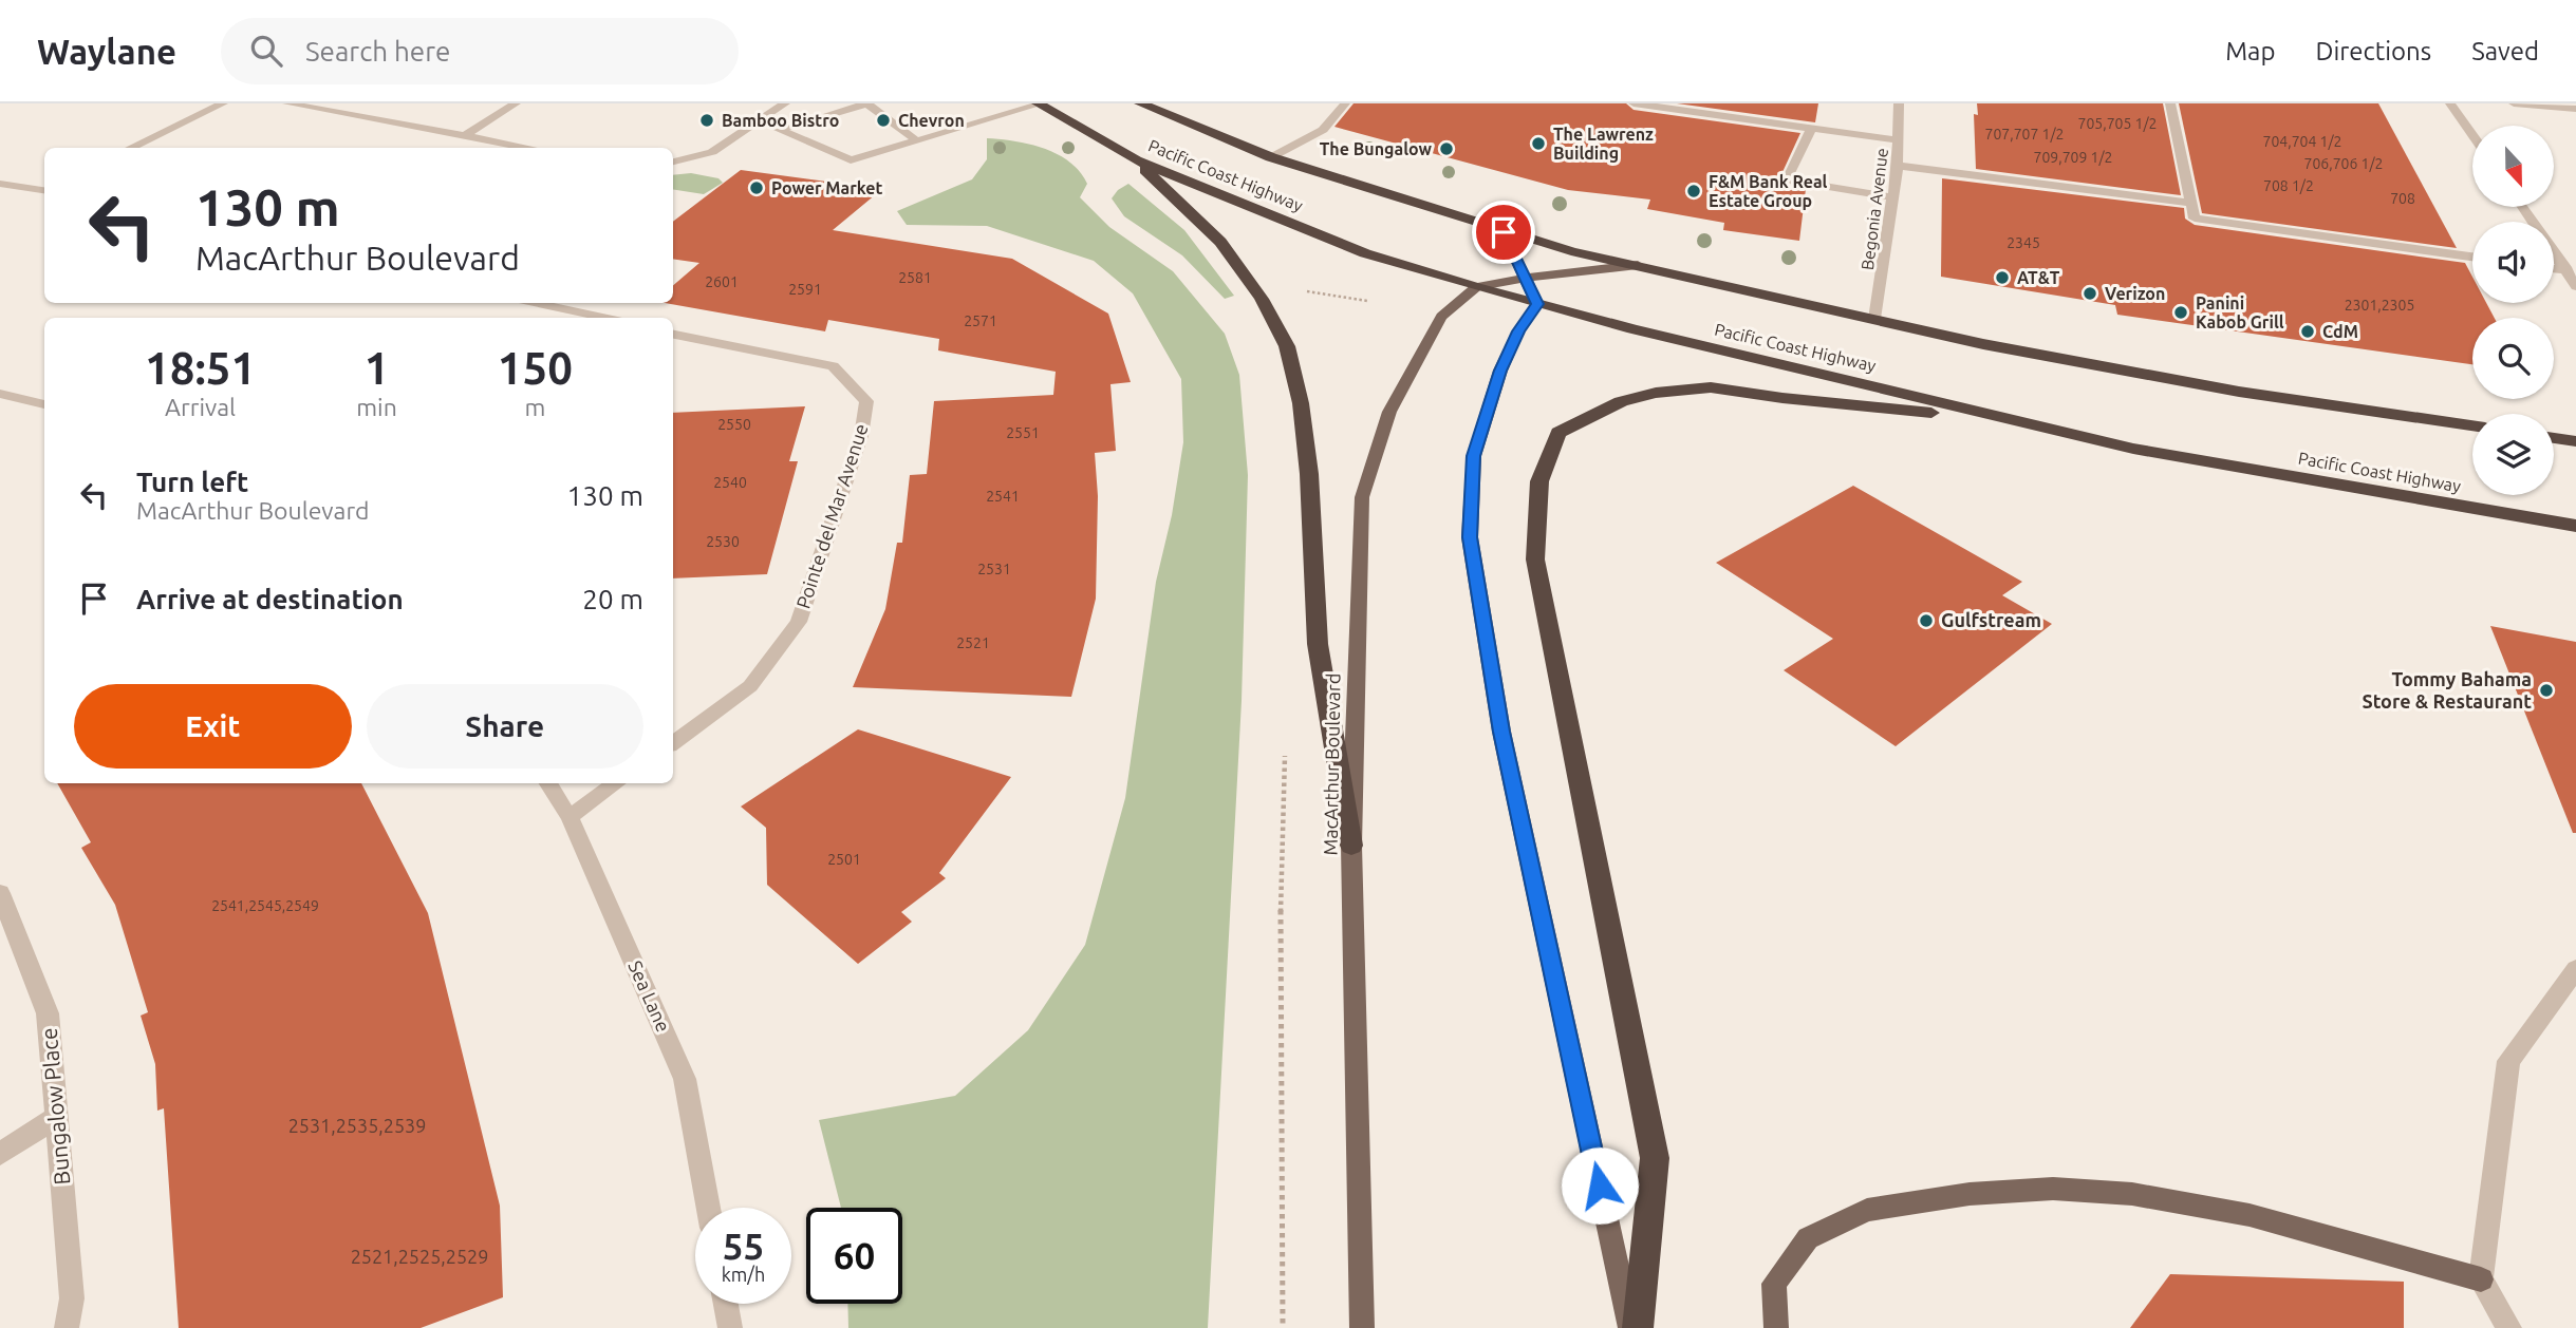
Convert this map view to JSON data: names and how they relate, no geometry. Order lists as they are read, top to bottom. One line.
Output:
{"streets":{"highway":["Pacific Coast Highway"],"main road":["MacArthur Boulevard"],"street":["Begonia Avenue","Pointe del Mar Avenue","Sea Lane","Bungalow Place"]},"crossings":[["Pacific Coast Highway","Begonia Avenue"],["Pacific Coast Highway","MacArthur Boulevard"]],"places":["Bamboo Bistro","Chevron","The Lawrenz Building","The Bungalow","Power Market","F&M Bank Real Estate Group","AT&T","Verizon","Panini Kabob Grill","CdM","Gulfstream","Tommy Bahama Store & Restaurant"],"house_numbers":["705,705 1/2","707,707 1/2","704,704 1/2","709,709 1/2","706,706 1/2","708 1/2","708","2345","2581","2601","2591","2301,2305","2571","2550","2551","2540","2541","2530","2531","2521","2501","2541,2545,2549","2531,2535,2539","2521,2525,2529"],"north":"bottom","page":{"header":"Waylane","search":"Search here","nav":["Map","Directions","Saved"],"turn":["130 m","MacArthur Boulevard"],"eta":["18:51","Arrival","1","min","150","m"],"list":[{"name":"Turn left","note":"MacArthur Boulevard","value":"130 m"},{"name":"Arrive at destination","value":"20 m"}],"buttons":["Exit","Share"],"speed":"55 km/h","limit":"60"}}
